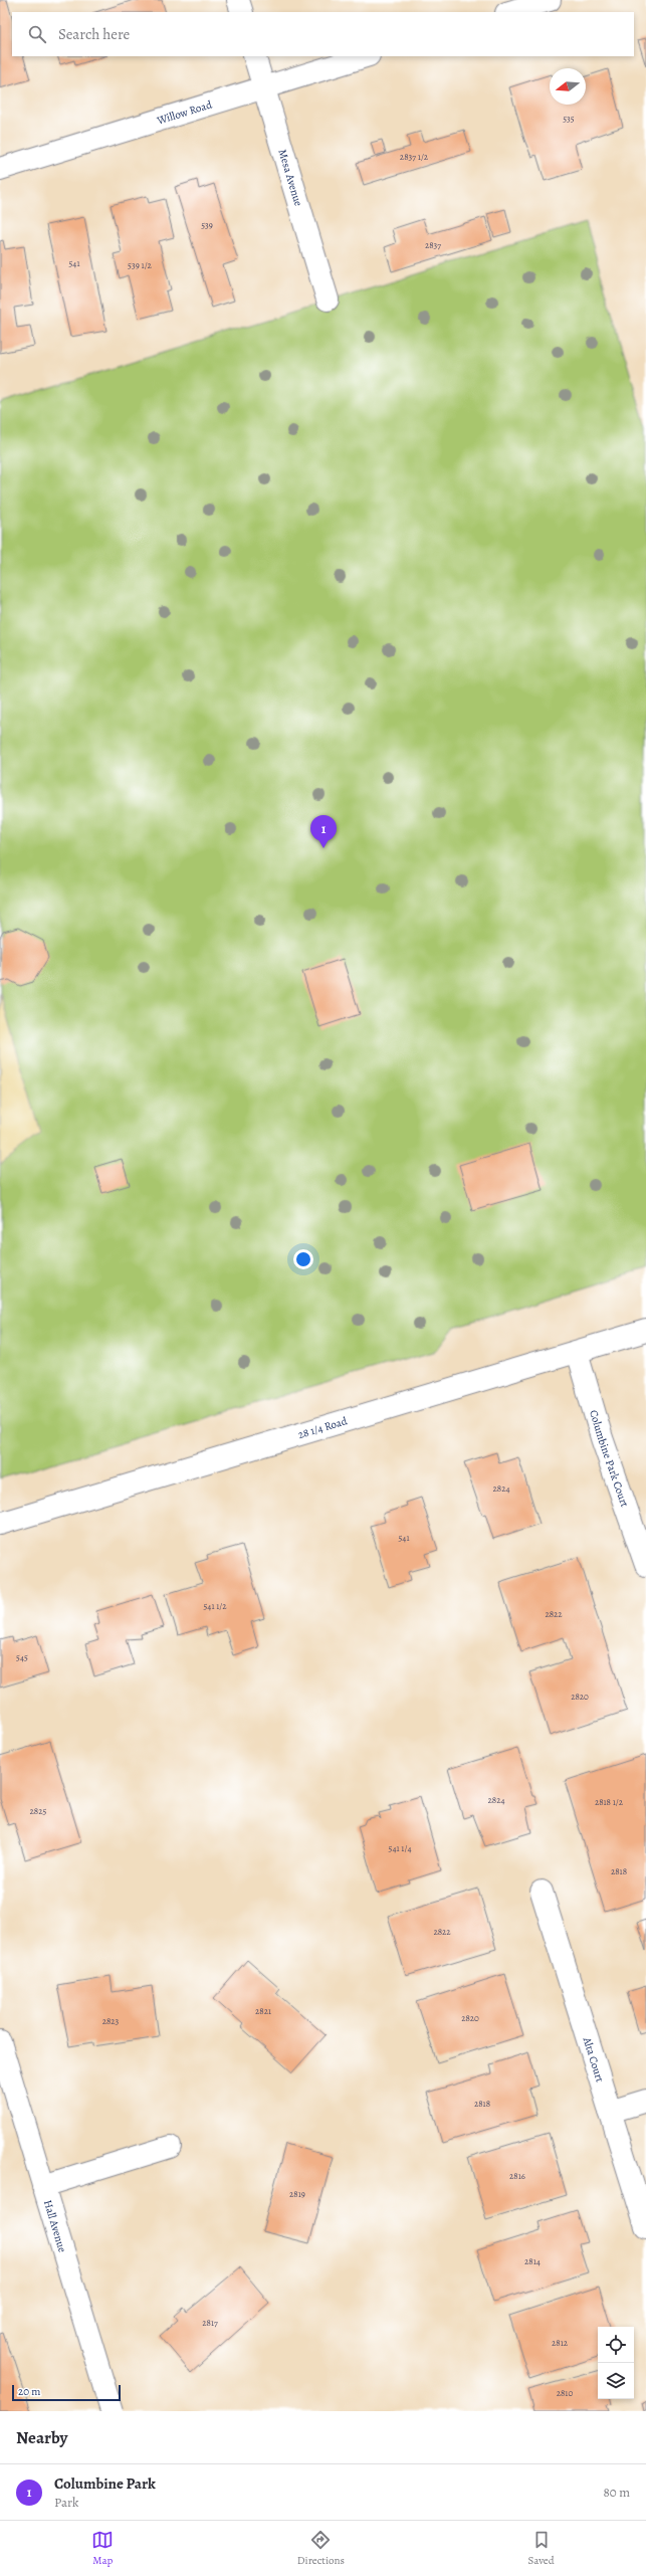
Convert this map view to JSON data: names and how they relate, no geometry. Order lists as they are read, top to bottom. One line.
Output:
{"streets":{"street":["Willow Road","Mesa Avenue","28 1/4 Road","Columbine Park Court","Alta Court","Hall Avenue"]},"crossings":[["Willow Road","Mesa Avenue"],["28 1/4 Road","Columbine Park Court"]],"house_numbers":["535","2837 1/2","539","2837","541","539 1/2","2824","541","541 1/2","2822","545","2820","2824","2818 1/2","2825","541 1/4","2818","2822","2821","2820","2823","2818","2816","2819","2814","2817","2812","2810"],"scale_bar":"20 m","north":"left","page":{"search":"Search here","pins":"1","scale":"20 m","heading":"Nearby","list":[{"mark":"1","name":"Columbine Park","note":"Park","value":"80 m"}],"nav":["Map","Directions","Saved"]}}
